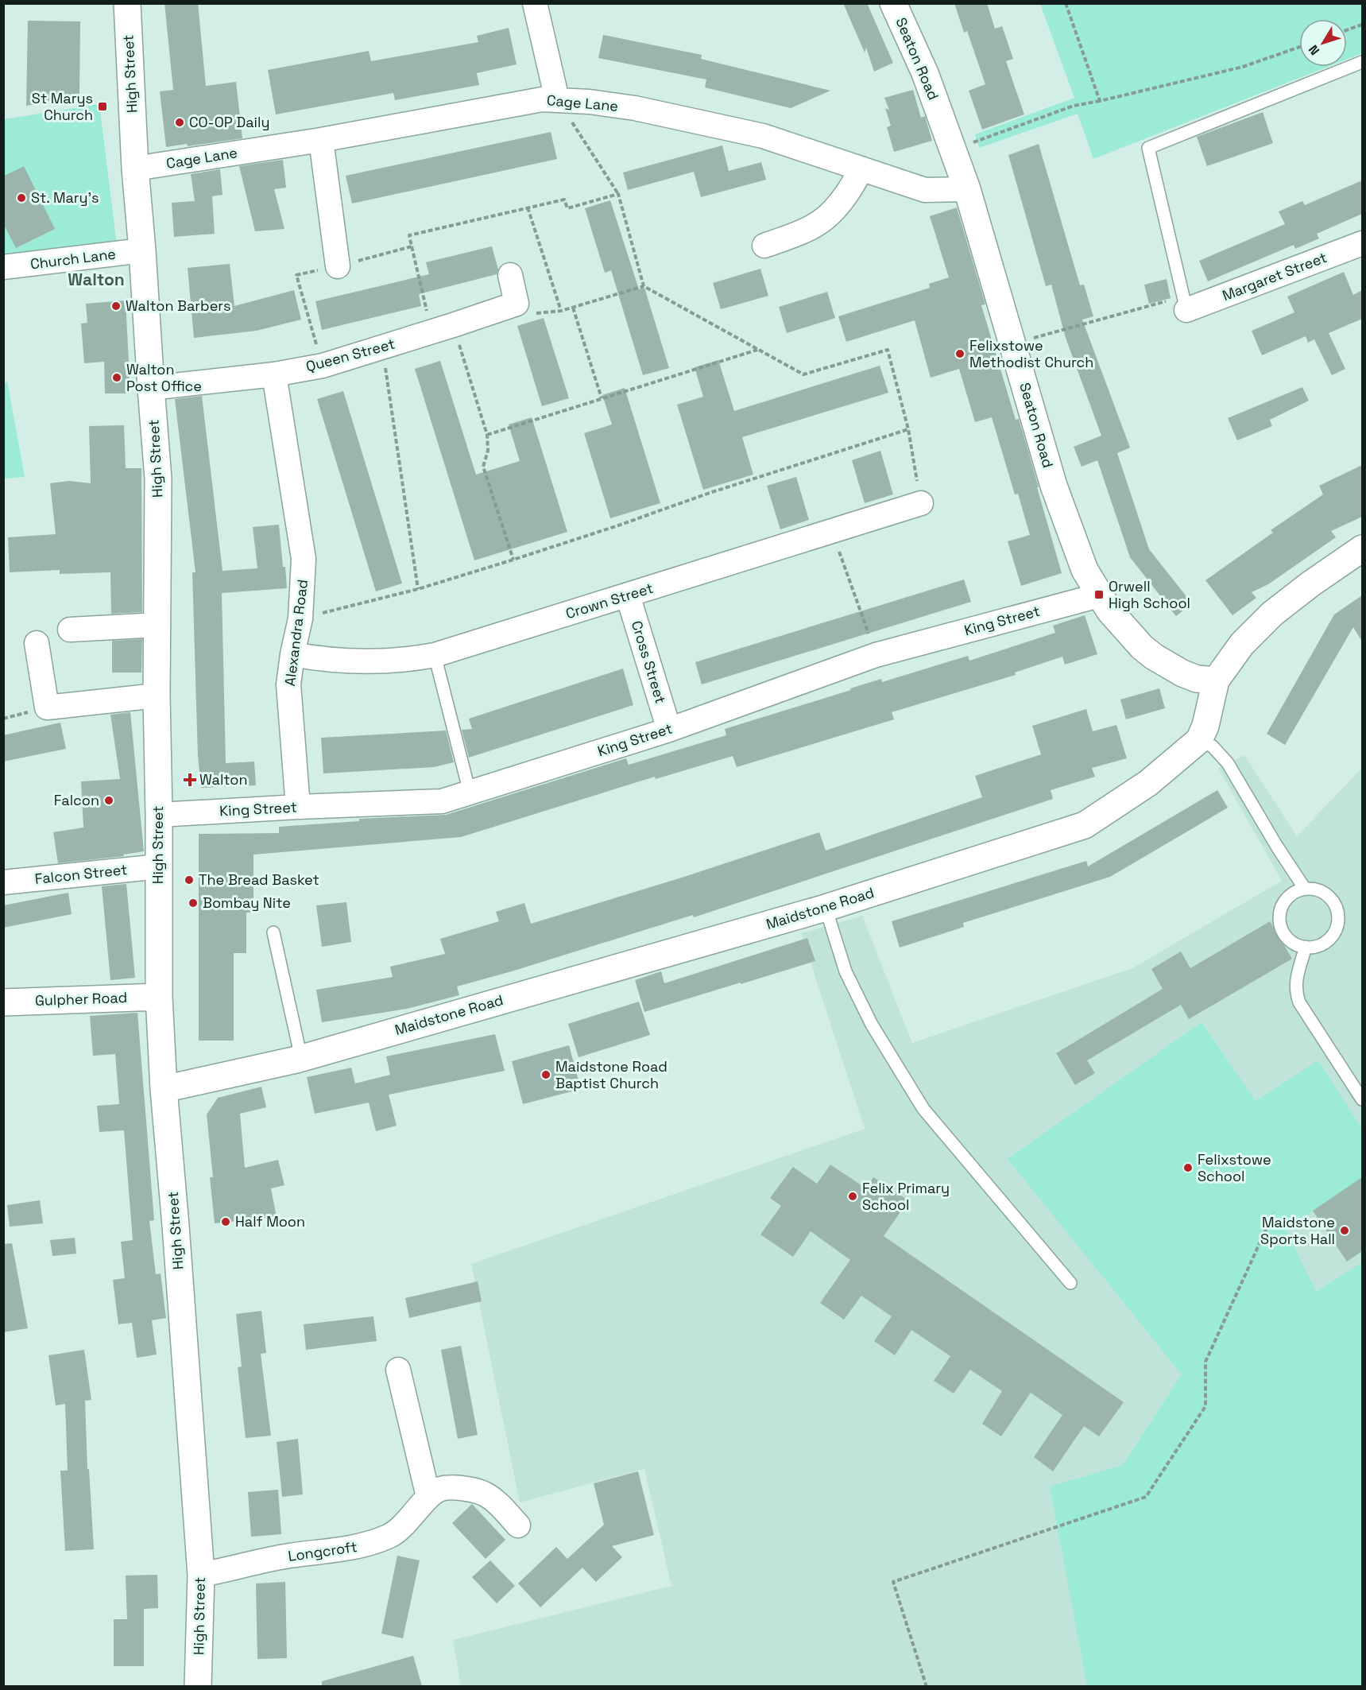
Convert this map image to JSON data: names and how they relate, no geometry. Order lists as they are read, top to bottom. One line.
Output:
{"streets":{"street":["Seaton Road","High Street","Cage Lane","Church Lane","Margaret Street","Queen Street","Crown Street","King Street","Alexandra Road","Cross Street","Falcon Street","Maidstone Road","Gulpher Road","Longcroft"]},"crossings":[["Seaton Road","Cage Lane"],["Seaton Road","King Street"],["Seaton Road","Maidstone Road"],["High Street","Cage Lane"],["High Street","Church Lane"],["High Street","Queen Street"],["High Street","King Street"],["High Street","Falcon Street"],["High Street","Maidstone Road"],["High Street","Gulpher Road"],["High Street","Longcroft"],["Queen Street","Alexandra Road"],["Crown Street","Alexandra Road"],["Crown Street","Cross Street"],["King Street","Alexandra Road"],["King Street","Cross Street"]],"districts":["Walton"],"places":{"transit":["St Marys Church","Orwell High School"],"other":["CO-OP Daily","St. Mary’s","Walton Barbers","Felixstowe Methodist Church","Walton Post Office","Falcon","The Bread Basket","Bombay Nite","Maidstone Road Baptist Church","Felixstowe School","Felix Primary School","Half Moon","Maidstone Sports Hall"],"health":["Walton"]},"north":"bottom left"}
